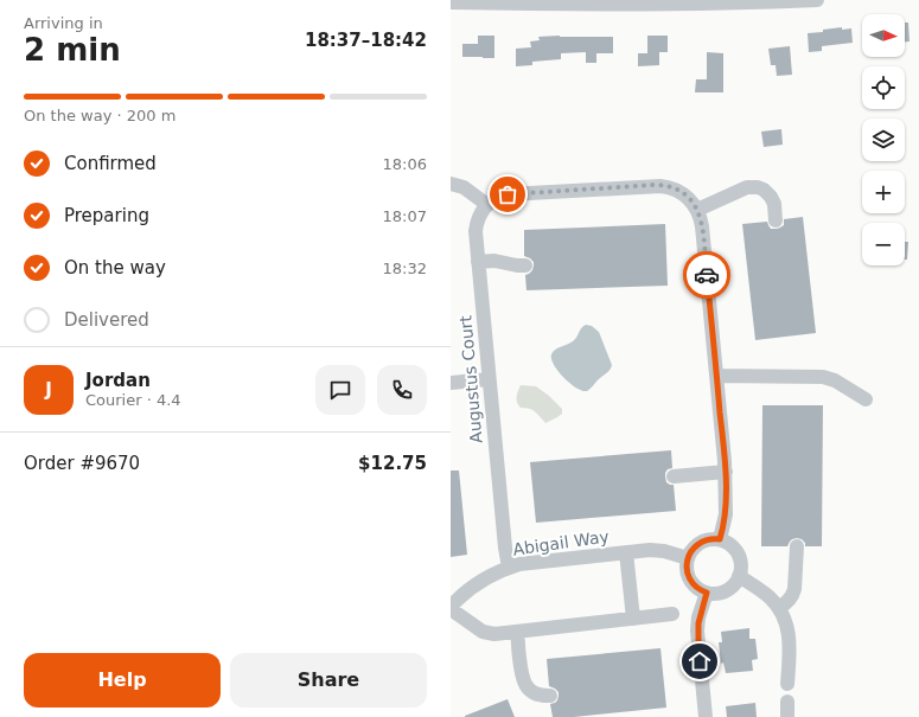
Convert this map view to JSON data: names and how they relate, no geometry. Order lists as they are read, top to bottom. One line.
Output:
{"streets":{"street":["Augustus Court","Abigail Way"]},"crossings":[["Augustus Court","Abigail Way"]],"north":"right","page":{"heading":["2 min","Arriving in","18:37–18:42"],"panel":["Jordan","Courier · 4.4","Order #9670","$12.75"],"map_buttons":["+","−"],"bar":"On the way · 200 m","list":[["Confirmed","18:06"],["Preparing","18:07"],["On the way","18:32"],"Delivered"],"round":"J","buttons":["Help","Share"]}}
